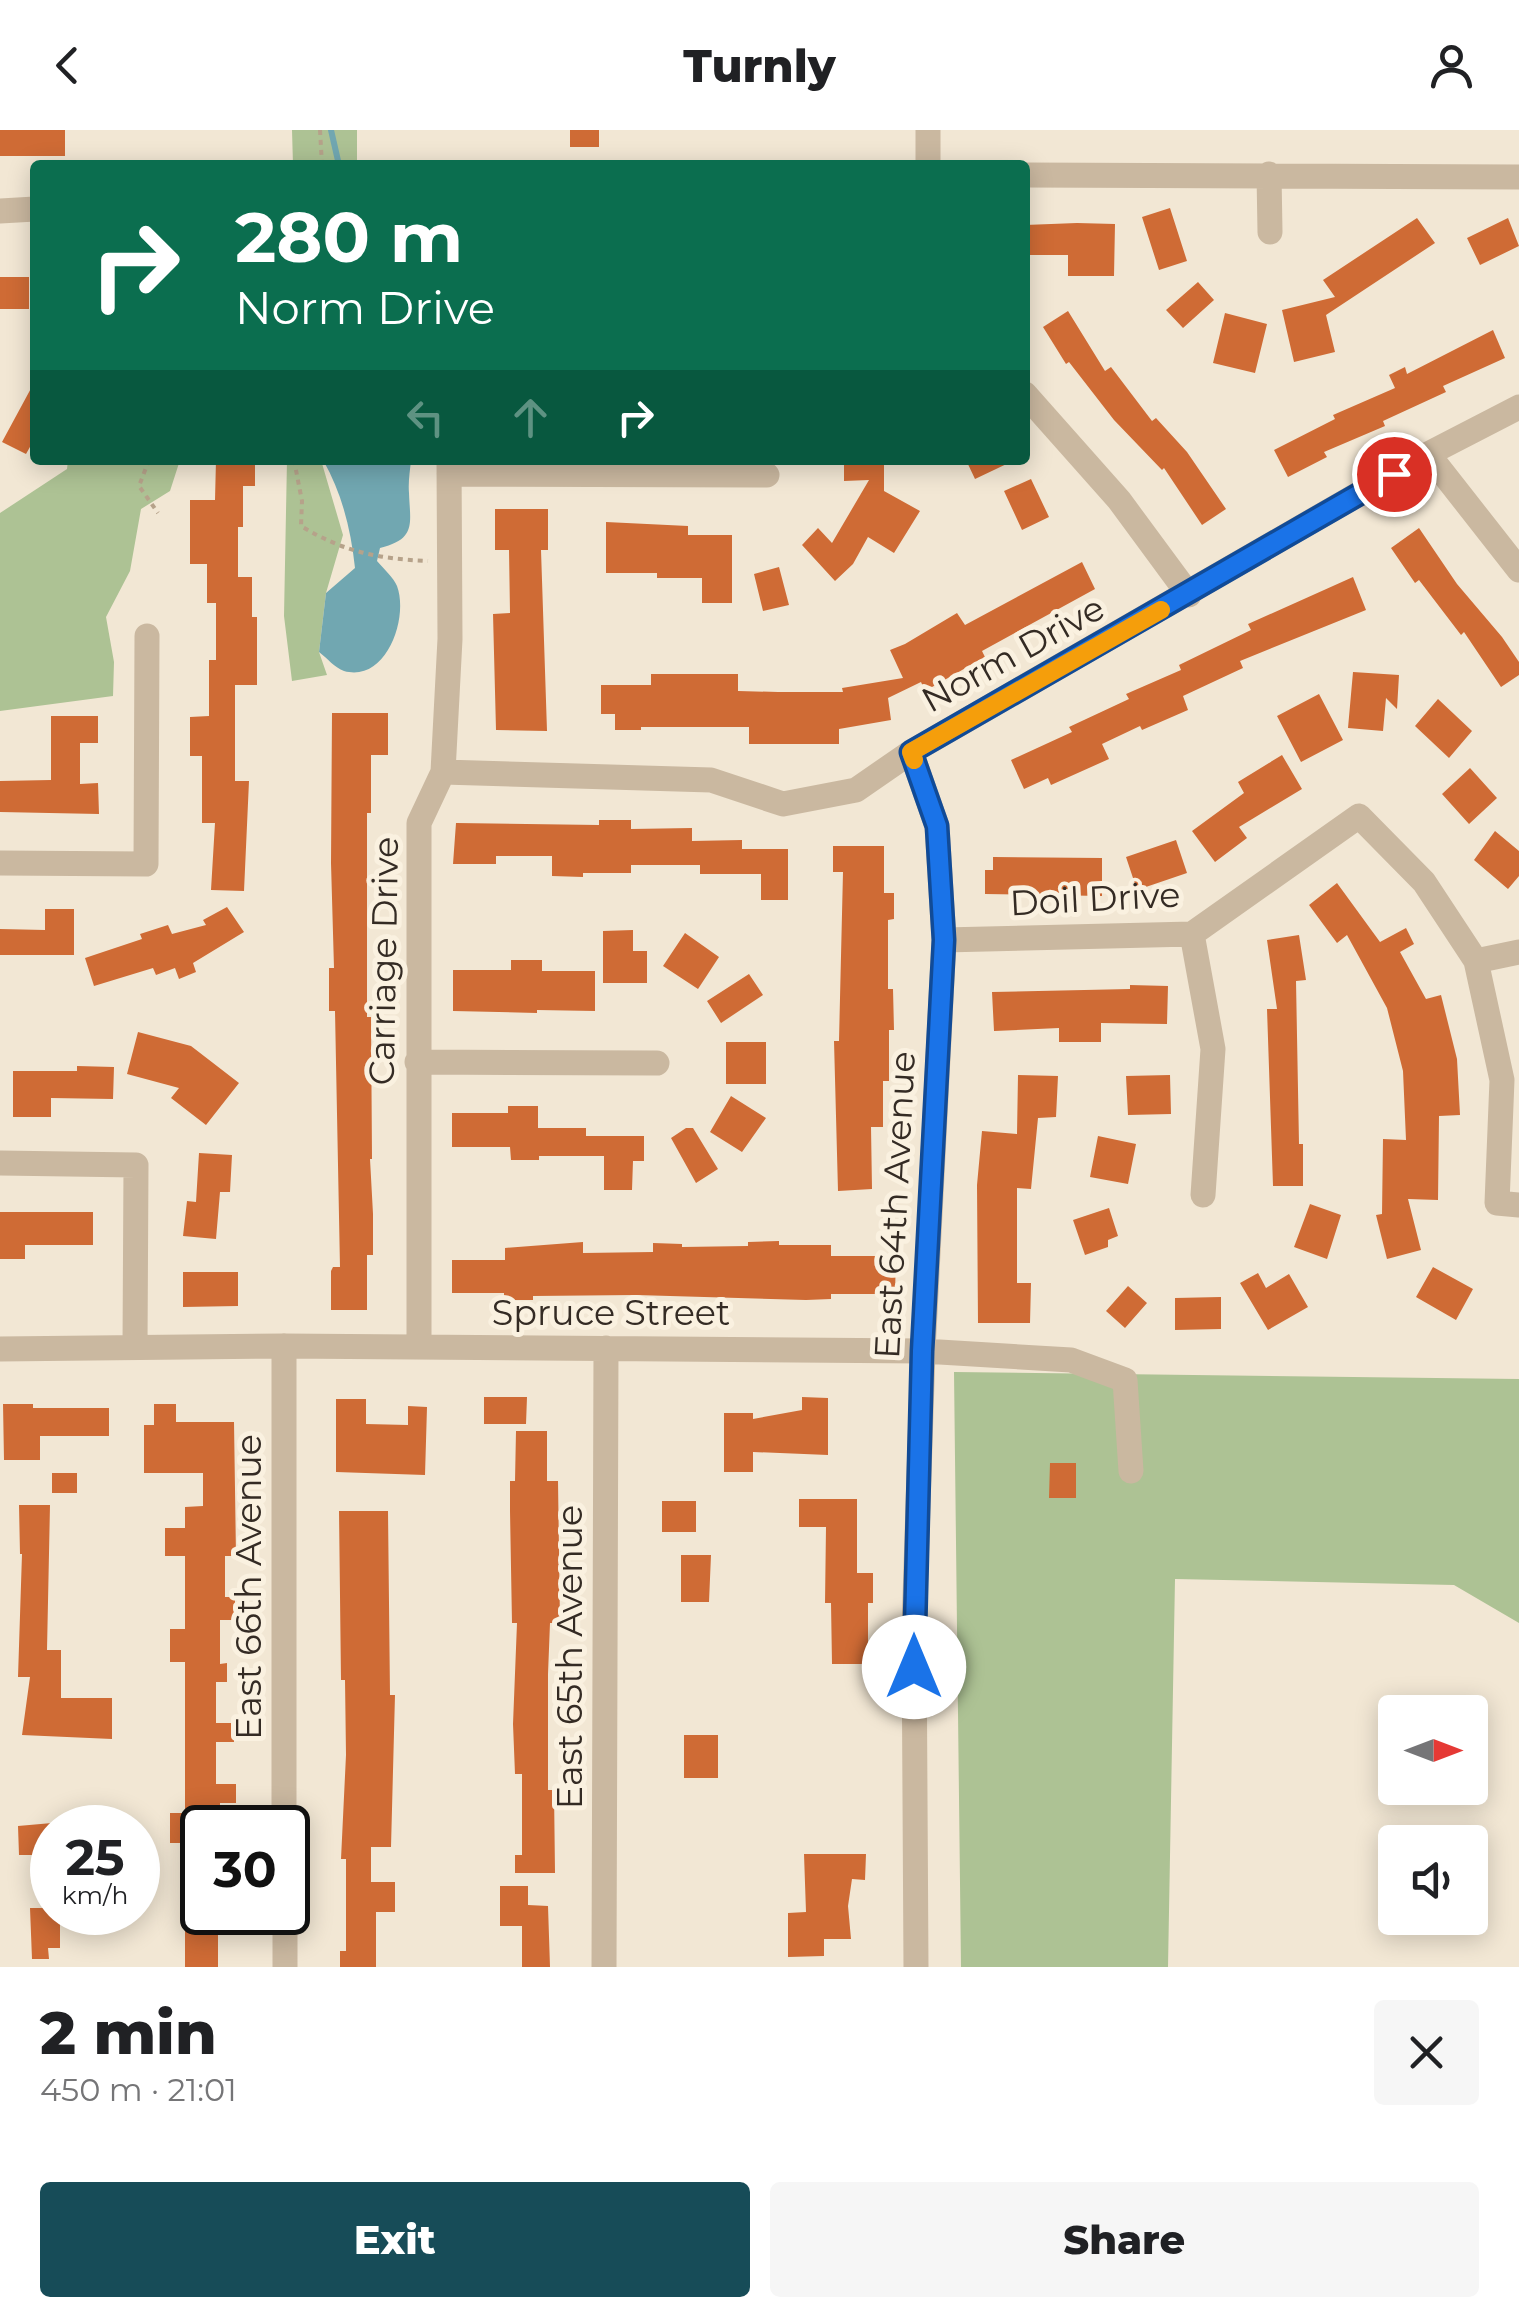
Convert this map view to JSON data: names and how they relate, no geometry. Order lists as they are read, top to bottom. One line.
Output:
{"streets":{"street":["Norm Drive","Doil Drive","Carriage Drive","East 64th Avenue","Spruce Street","East 66th Avenue","East 65th Avenue"]},"crossings":[["Norm Drive","Carriage Drive"],["Norm Drive","East 64th Avenue"],["Doil Drive","East 64th Avenue"],["Carriage Drive","Spruce Street"],["East 64th Avenue","Spruce Street"],["Spruce Street","East 66th Avenue"],["Spruce Street","East 65th Avenue"]],"north":"right","page":{"header":"Turnly","turn":["280 m","Norm Drive"],"speed":"25 km/h","limit":"30","heading":["2 min","450 m · 21:01"],"buttons":["Exit","Share"]}}
